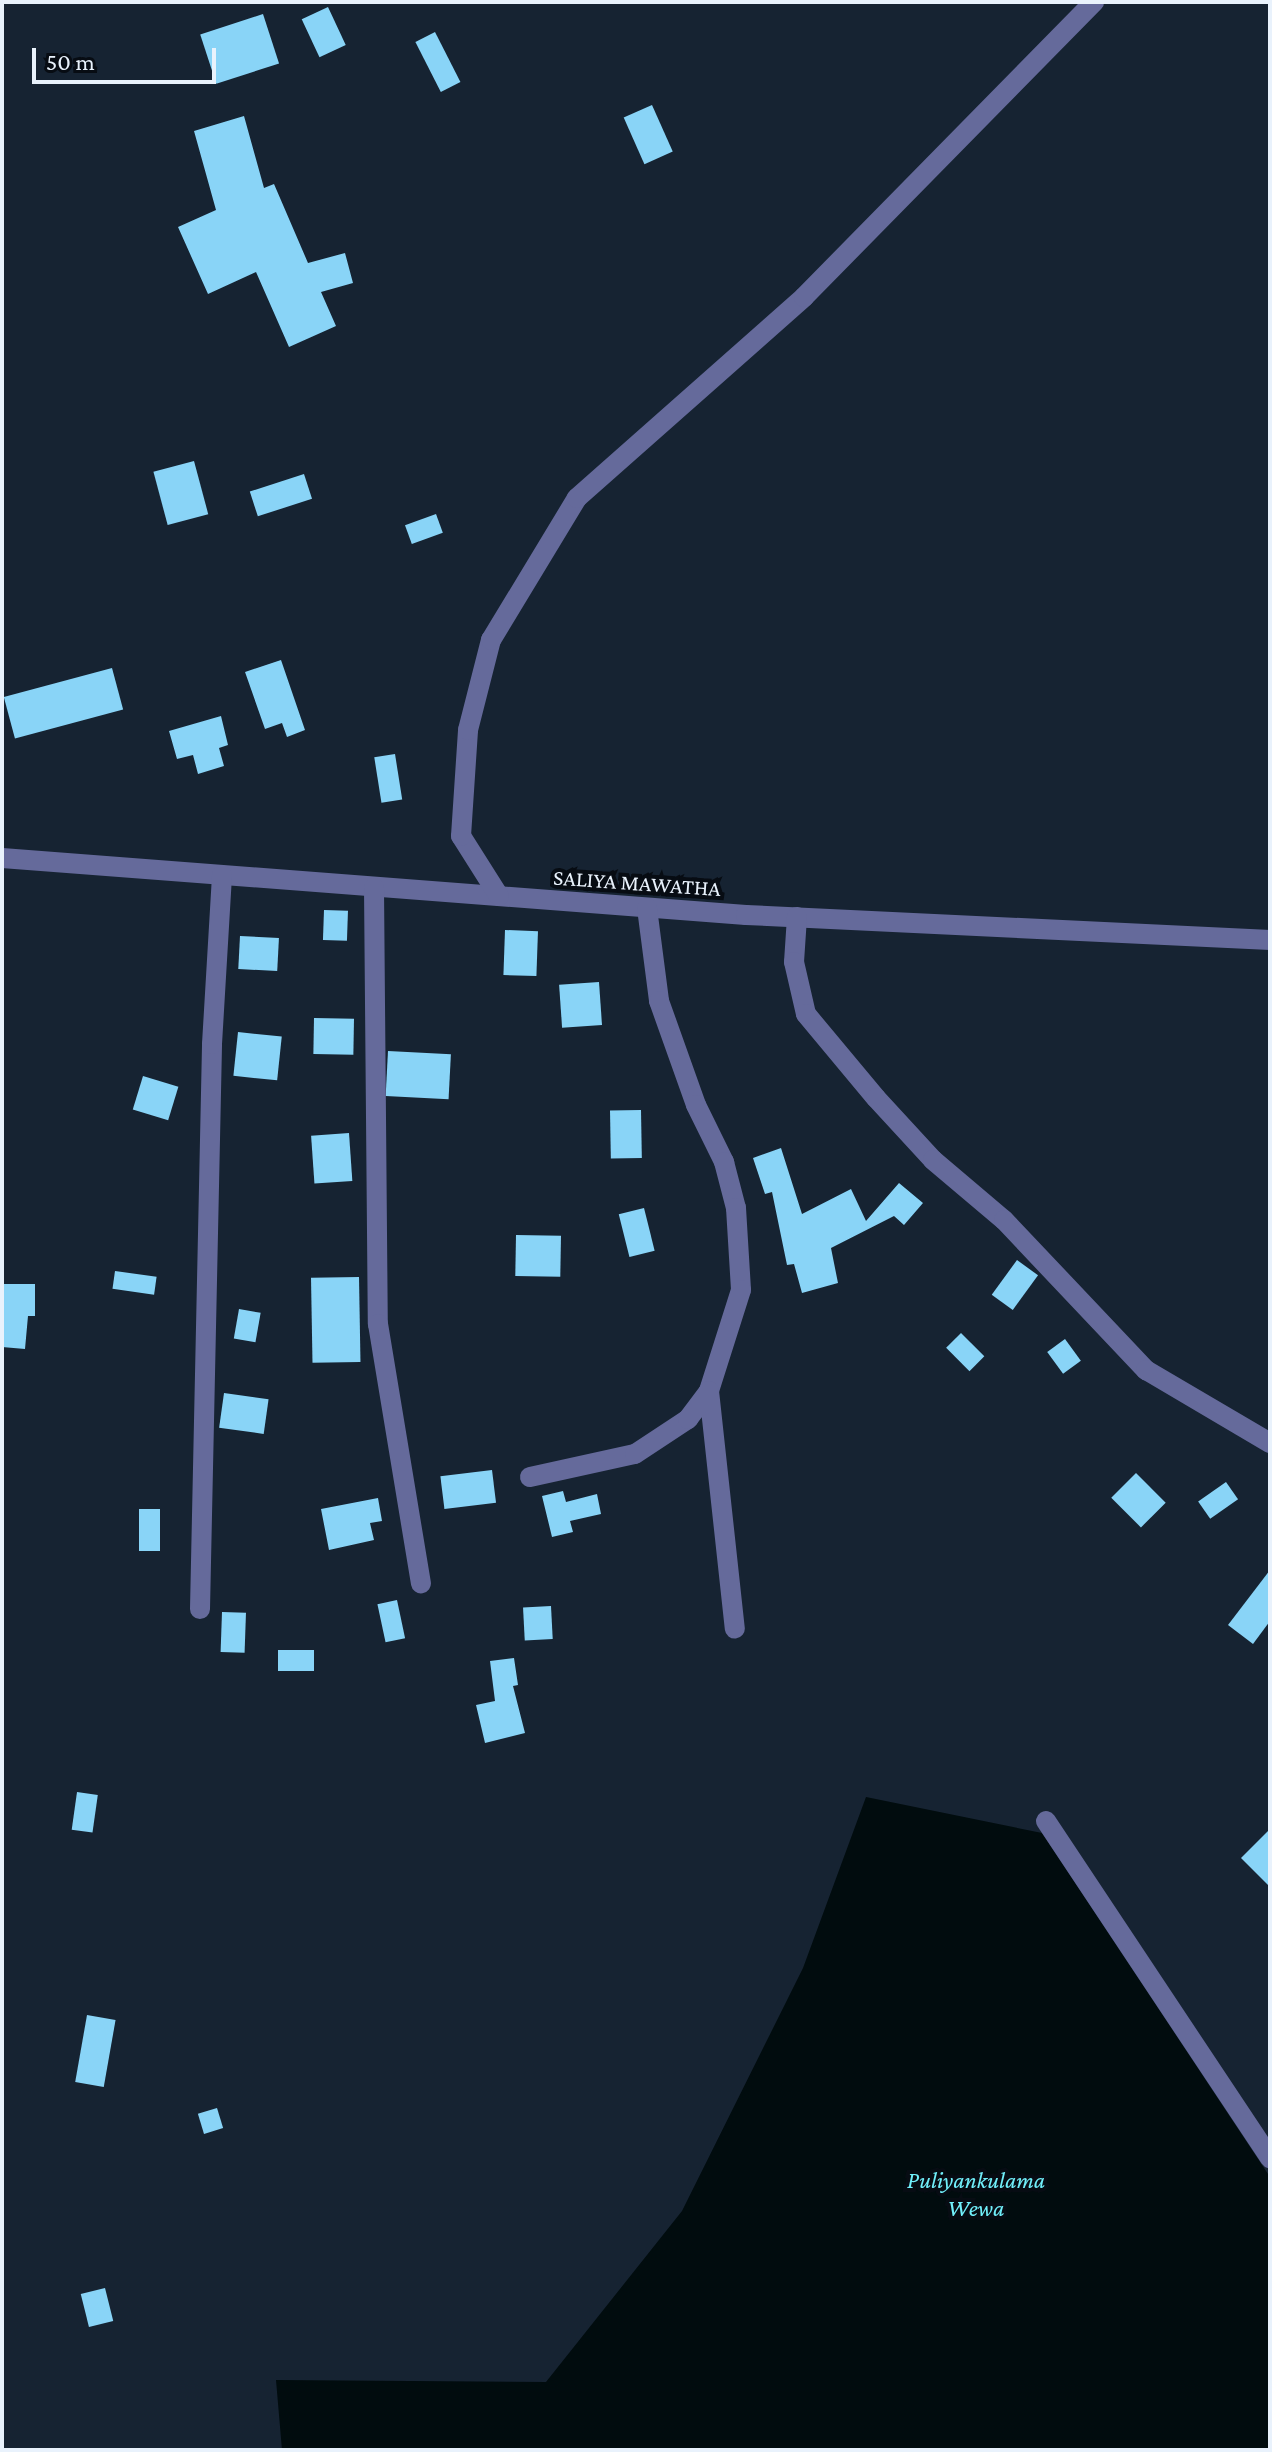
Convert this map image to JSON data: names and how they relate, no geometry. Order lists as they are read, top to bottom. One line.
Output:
{"streets":{"street":["SALIYA MAWATHA"]},"water":["Puliyankulama Wewa"],"scale_bar":"50 m"}
